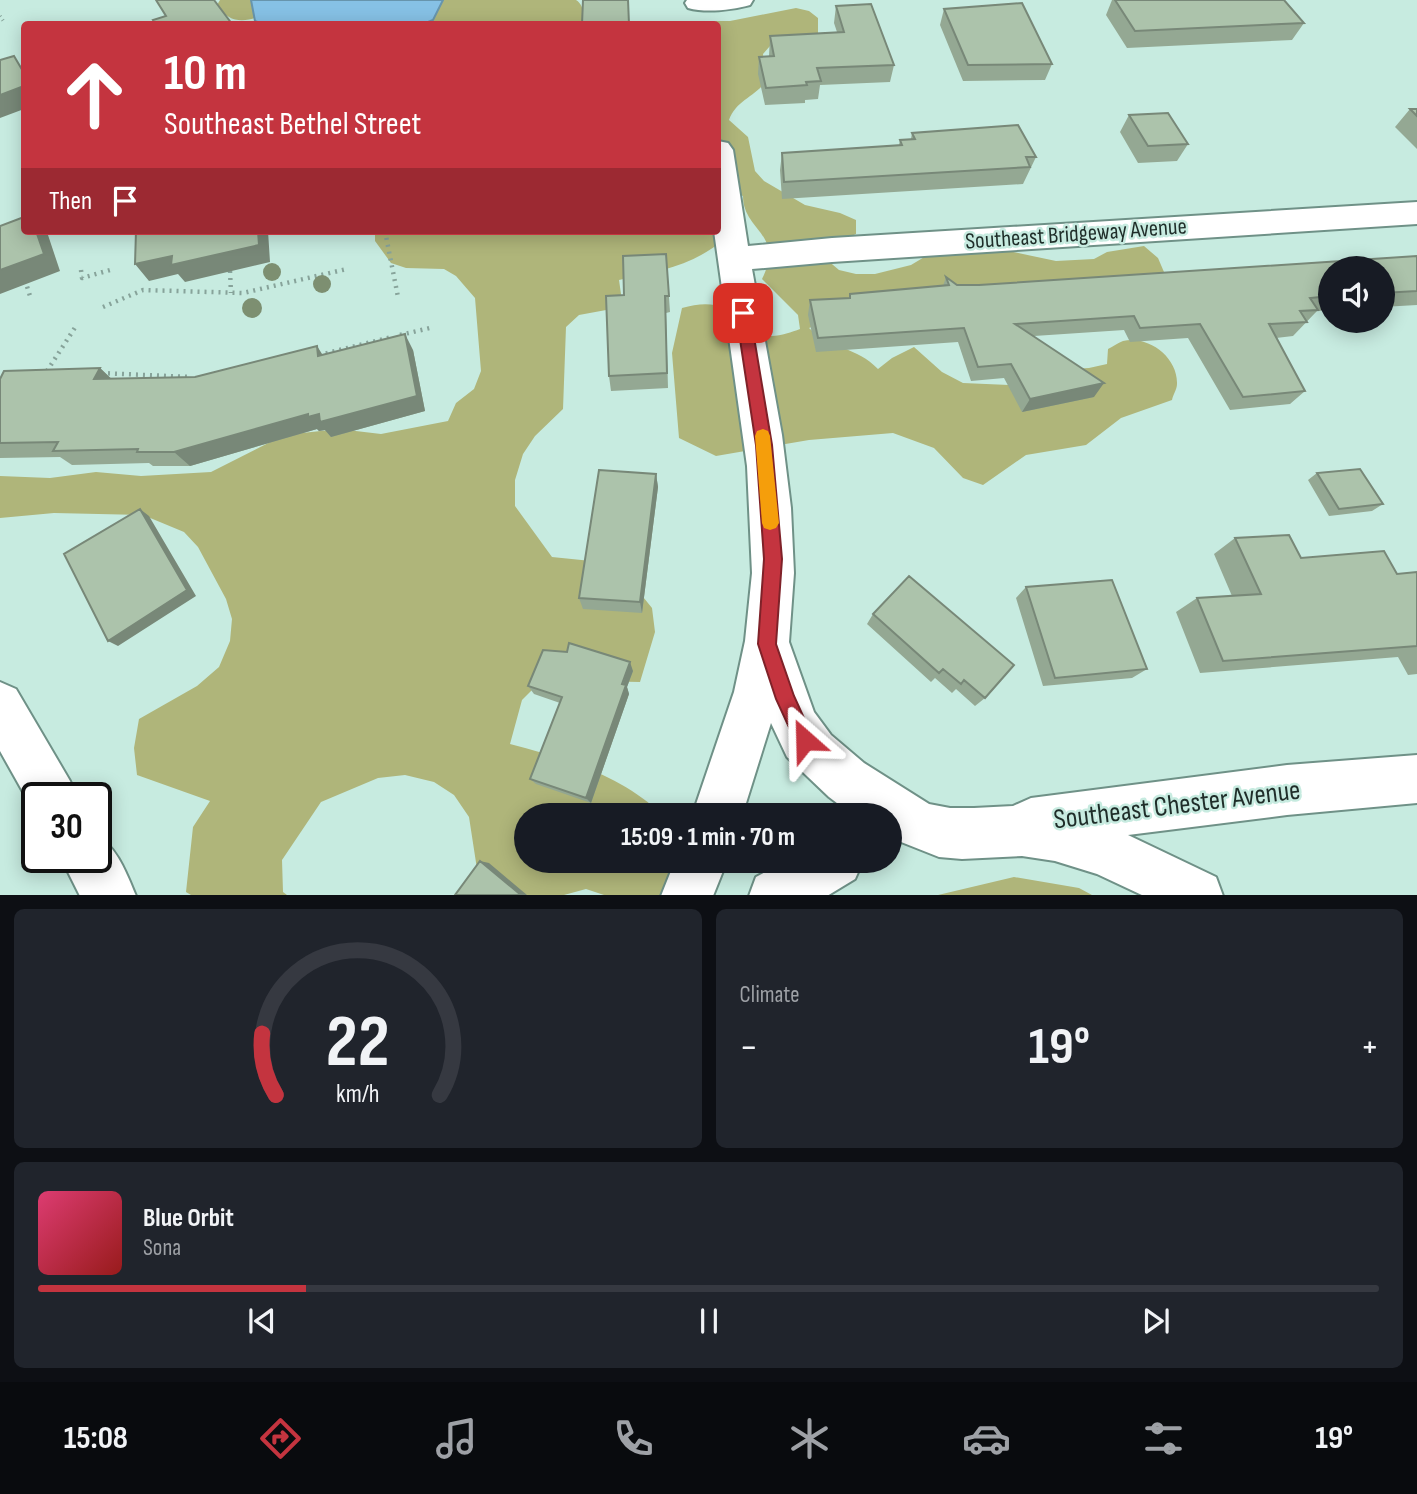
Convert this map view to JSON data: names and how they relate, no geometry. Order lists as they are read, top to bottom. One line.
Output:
{"streets":{"street":["Southeast Bridgeway Avenue","Southeast Chester Avenue"]},"page":{"turn":["10 m","Southeast Bethel Street"],"then":"Then","limit":"30","trip":"15:09 · 1 min · 70 m","tile":"Climate","heat":["−","19°","+"],"song":["Blue Orbit","Sona"],"tabs":["15:08","19°"],"gauge":["22","km/h"]}}
